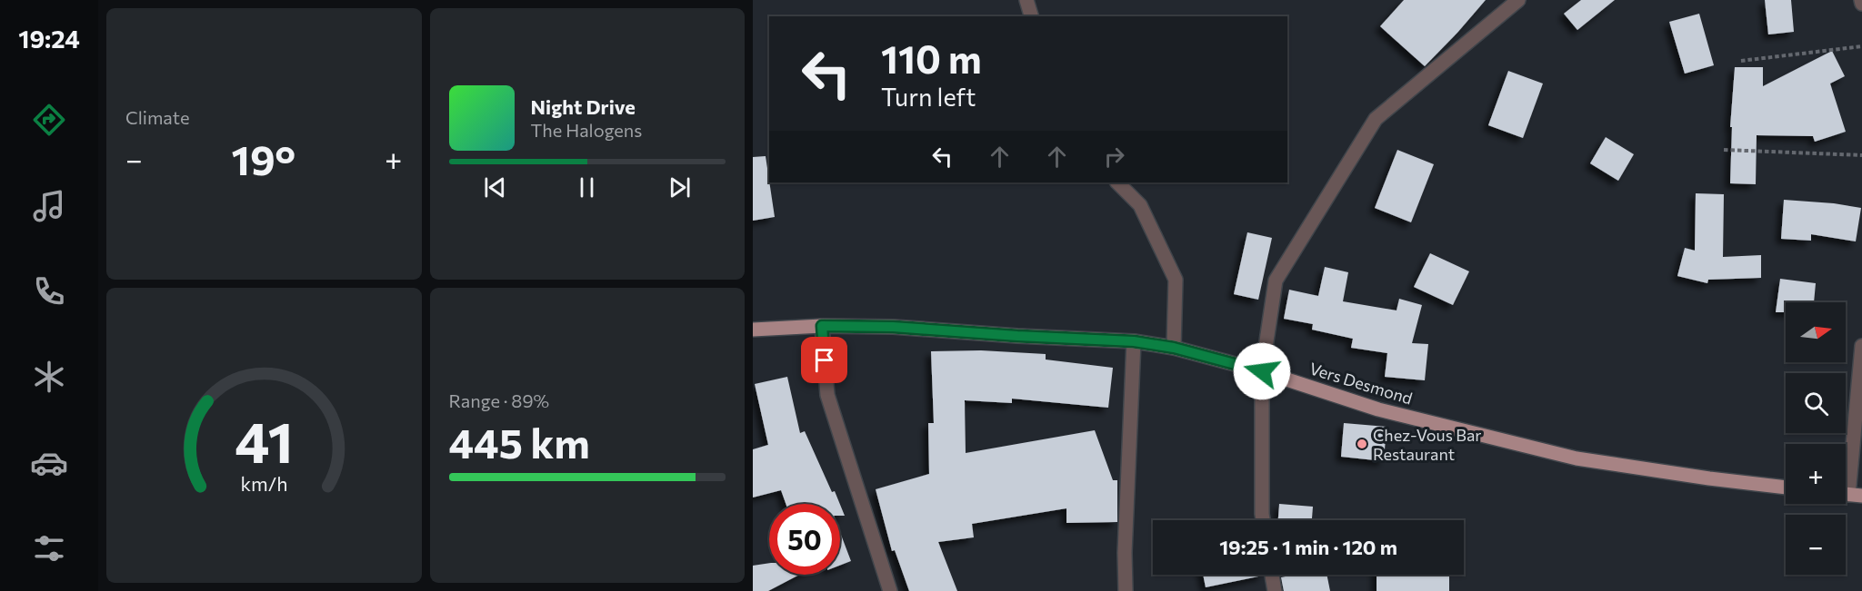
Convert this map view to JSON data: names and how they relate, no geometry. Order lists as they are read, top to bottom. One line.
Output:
{"streets":{"main road":["Vers Desmond"]},"places":["Chez-Vous Bar Restaurant"],"north":"right","page":{"tabs":"19:24","tile":["Climate",["Range · 89%","445 km"]],"turn":["110 m","Turn left"],"song":["Night Drive","The Halogens"],"heat":["−","19°","+"],"map_buttons":["+","−"],"limit":"50","trip":"19:25 · 1 min · 120 m","gauge":["41","km/h"]}}
